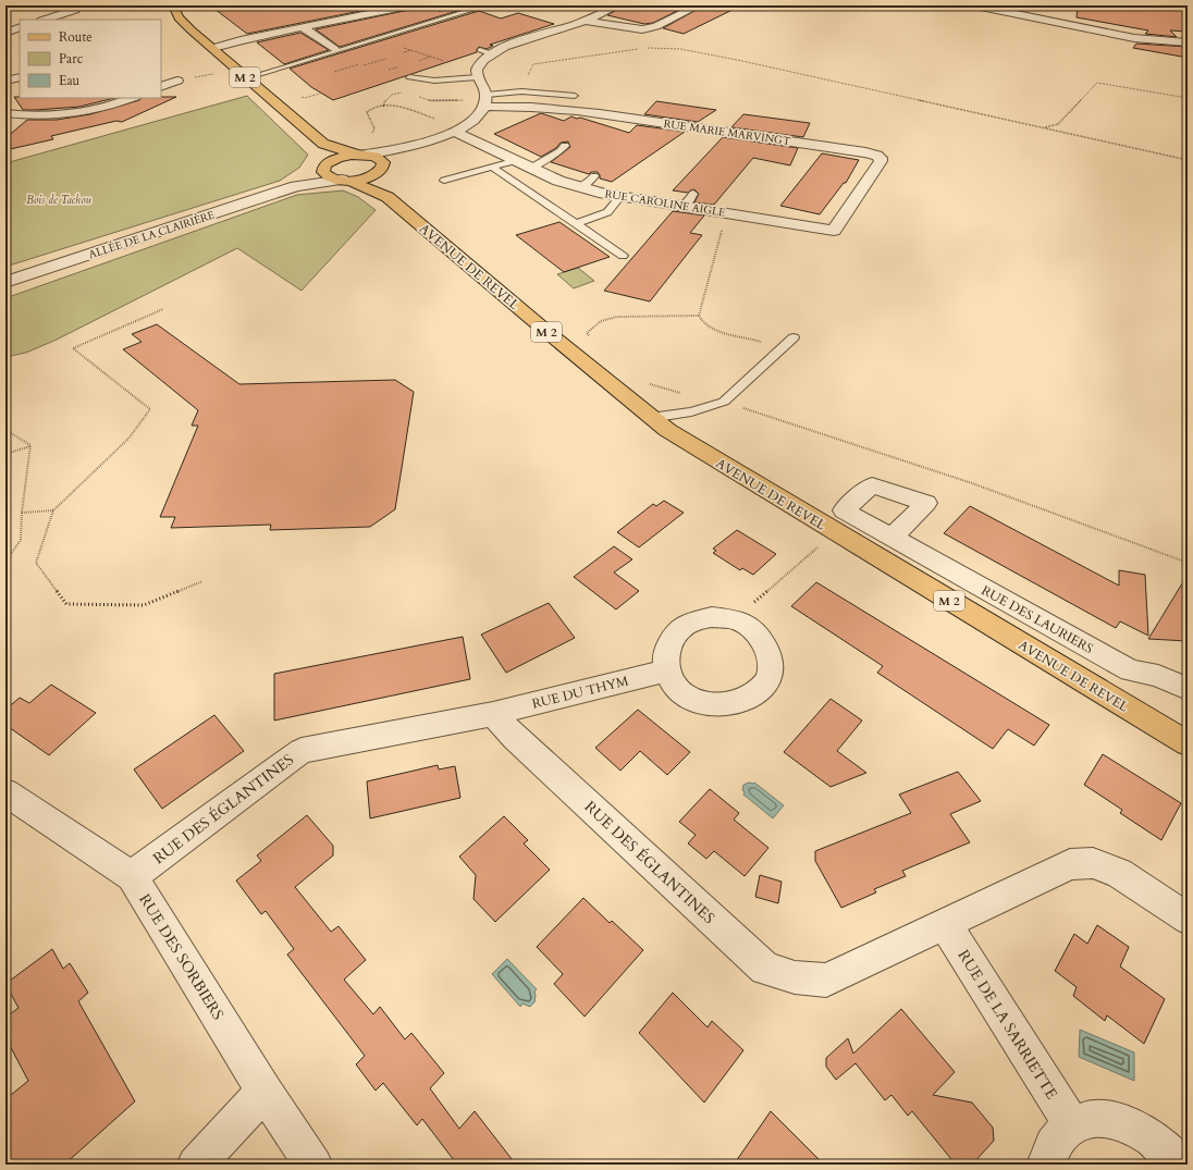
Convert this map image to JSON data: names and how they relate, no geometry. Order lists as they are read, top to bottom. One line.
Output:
{"streets":{"main road":["M 2","AVENUE DE REVEL"],"street":["RUE MARIE MARVINGT","RUE CAROLINE AIGLE","ALLÉE DE LA CLAIRIÈRE","RUE DES LAURIERS","RUE DU THYM","RUE DES ÉGLANTINES","RUE DES SORBIERS","RUE DE LA SARRIETTE"]},"crossings":[["RUE MARIE MARVINGT","RUE CAROLINE AIGLE"],["ALLÉE DE LA CLAIRIÈRE","AVENUE DE REVEL"],["RUE DU THYM","RUE DES ÉGLANTINES"],["RUE DES ÉGLANTINES","RUE DES SORBIERS"],["RUE DES ÉGLANTINES","RUE DE LA SARRIETTE"]],"parks":["Bois de Tachou"],"legend":["Route","Parc","Eau"]}
